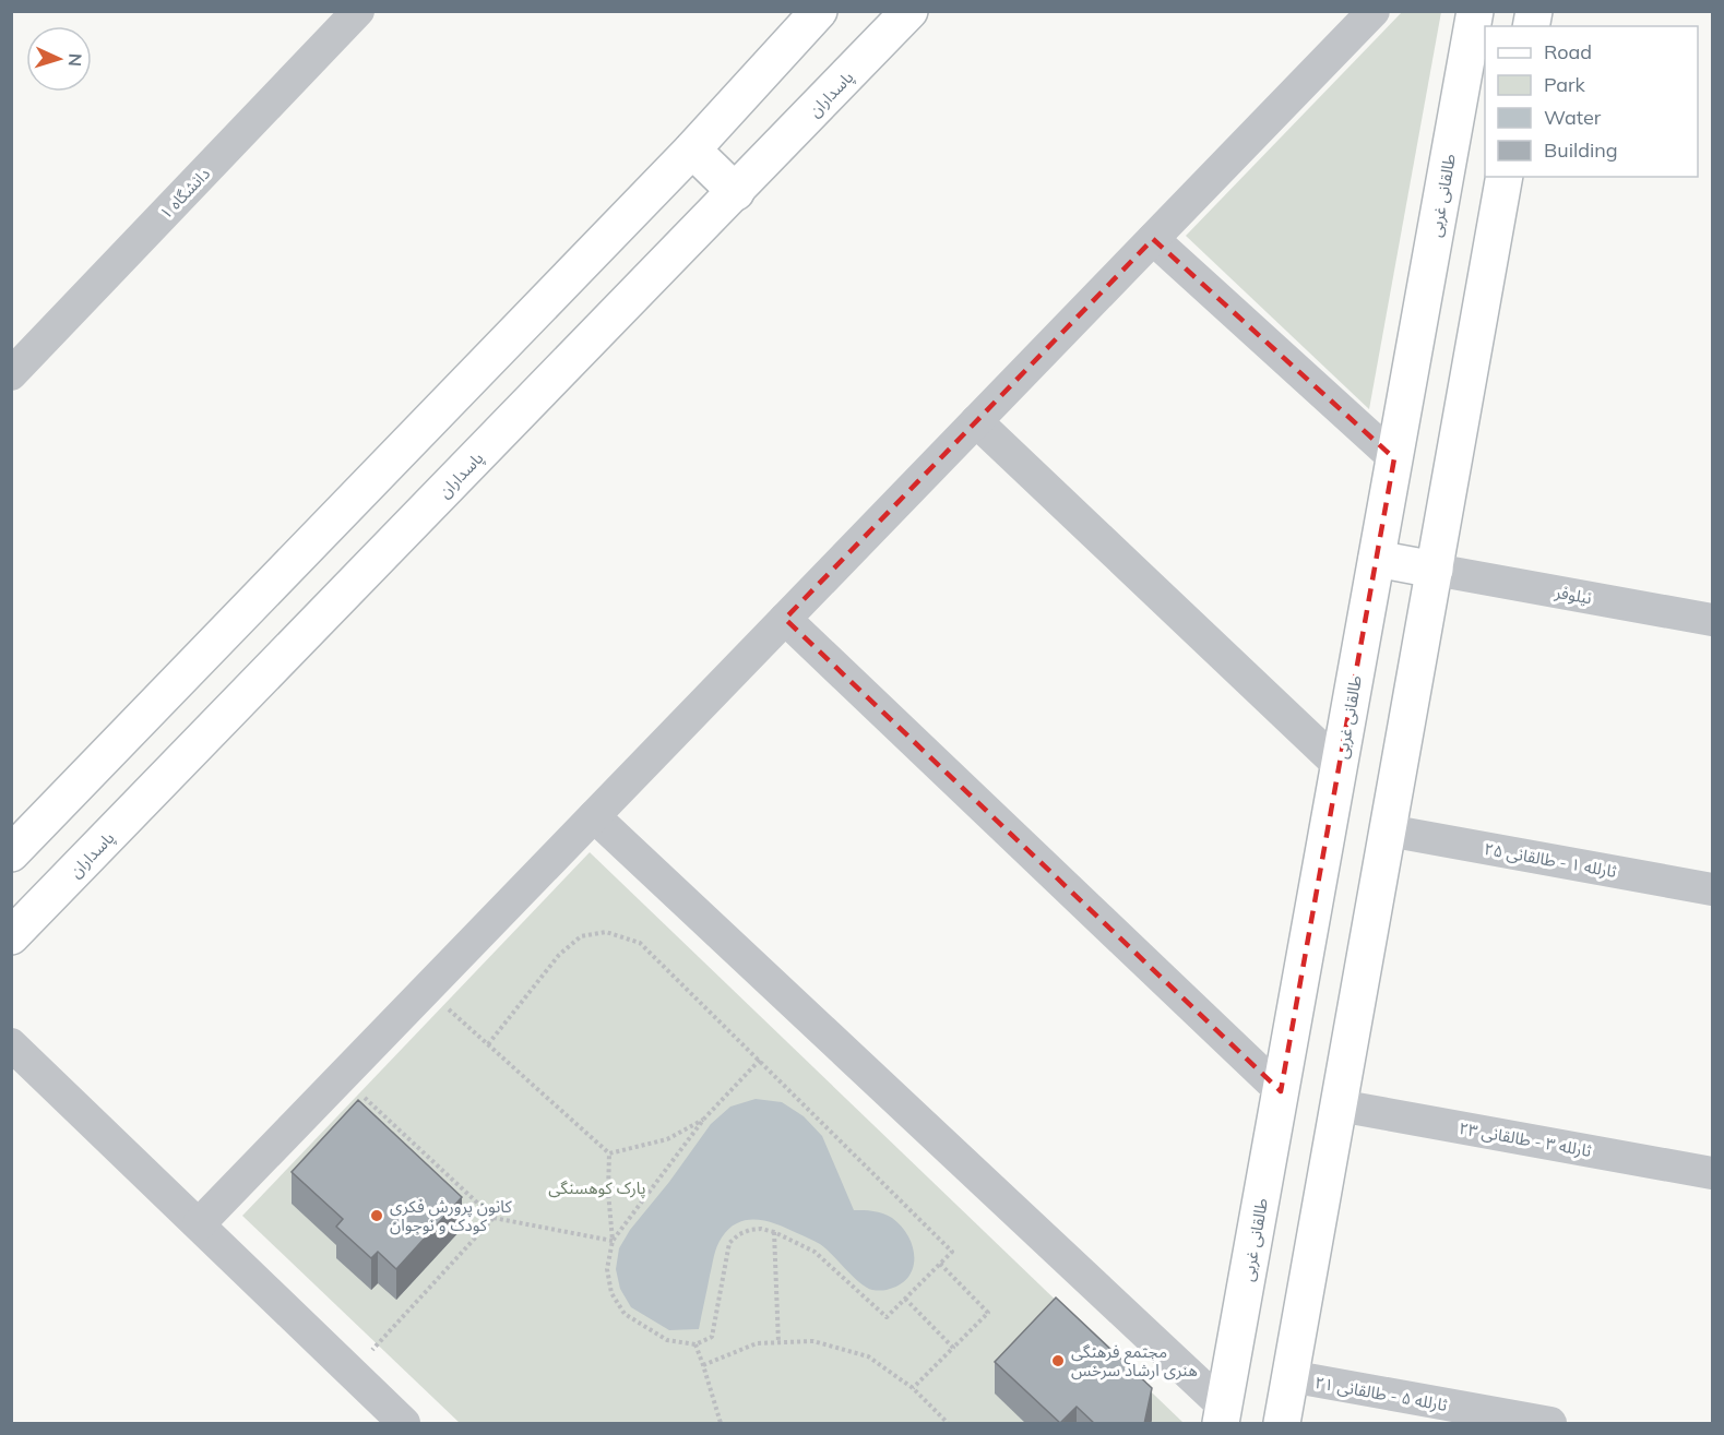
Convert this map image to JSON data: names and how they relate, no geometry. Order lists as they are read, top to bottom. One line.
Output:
{"streets":{"main road":["پاسداران","طالقانی غربی"],"street":["دانشگاه ۱","نیلوفر","ثارلله ۱ - طالقانی ۲۵","ثارلله ۳ - طالقانی ۲۳","ثارلله ۵ - طالقانی ۲۱"]},"parks":["پارک کوهسنگی"],"places":["کانون پرورش فکری کودک و نوجوان","مجتمع فرهنگی هنری ارشاد سرخس"],"legend":["Road","Park","Water","Building"],"north":"right"}
